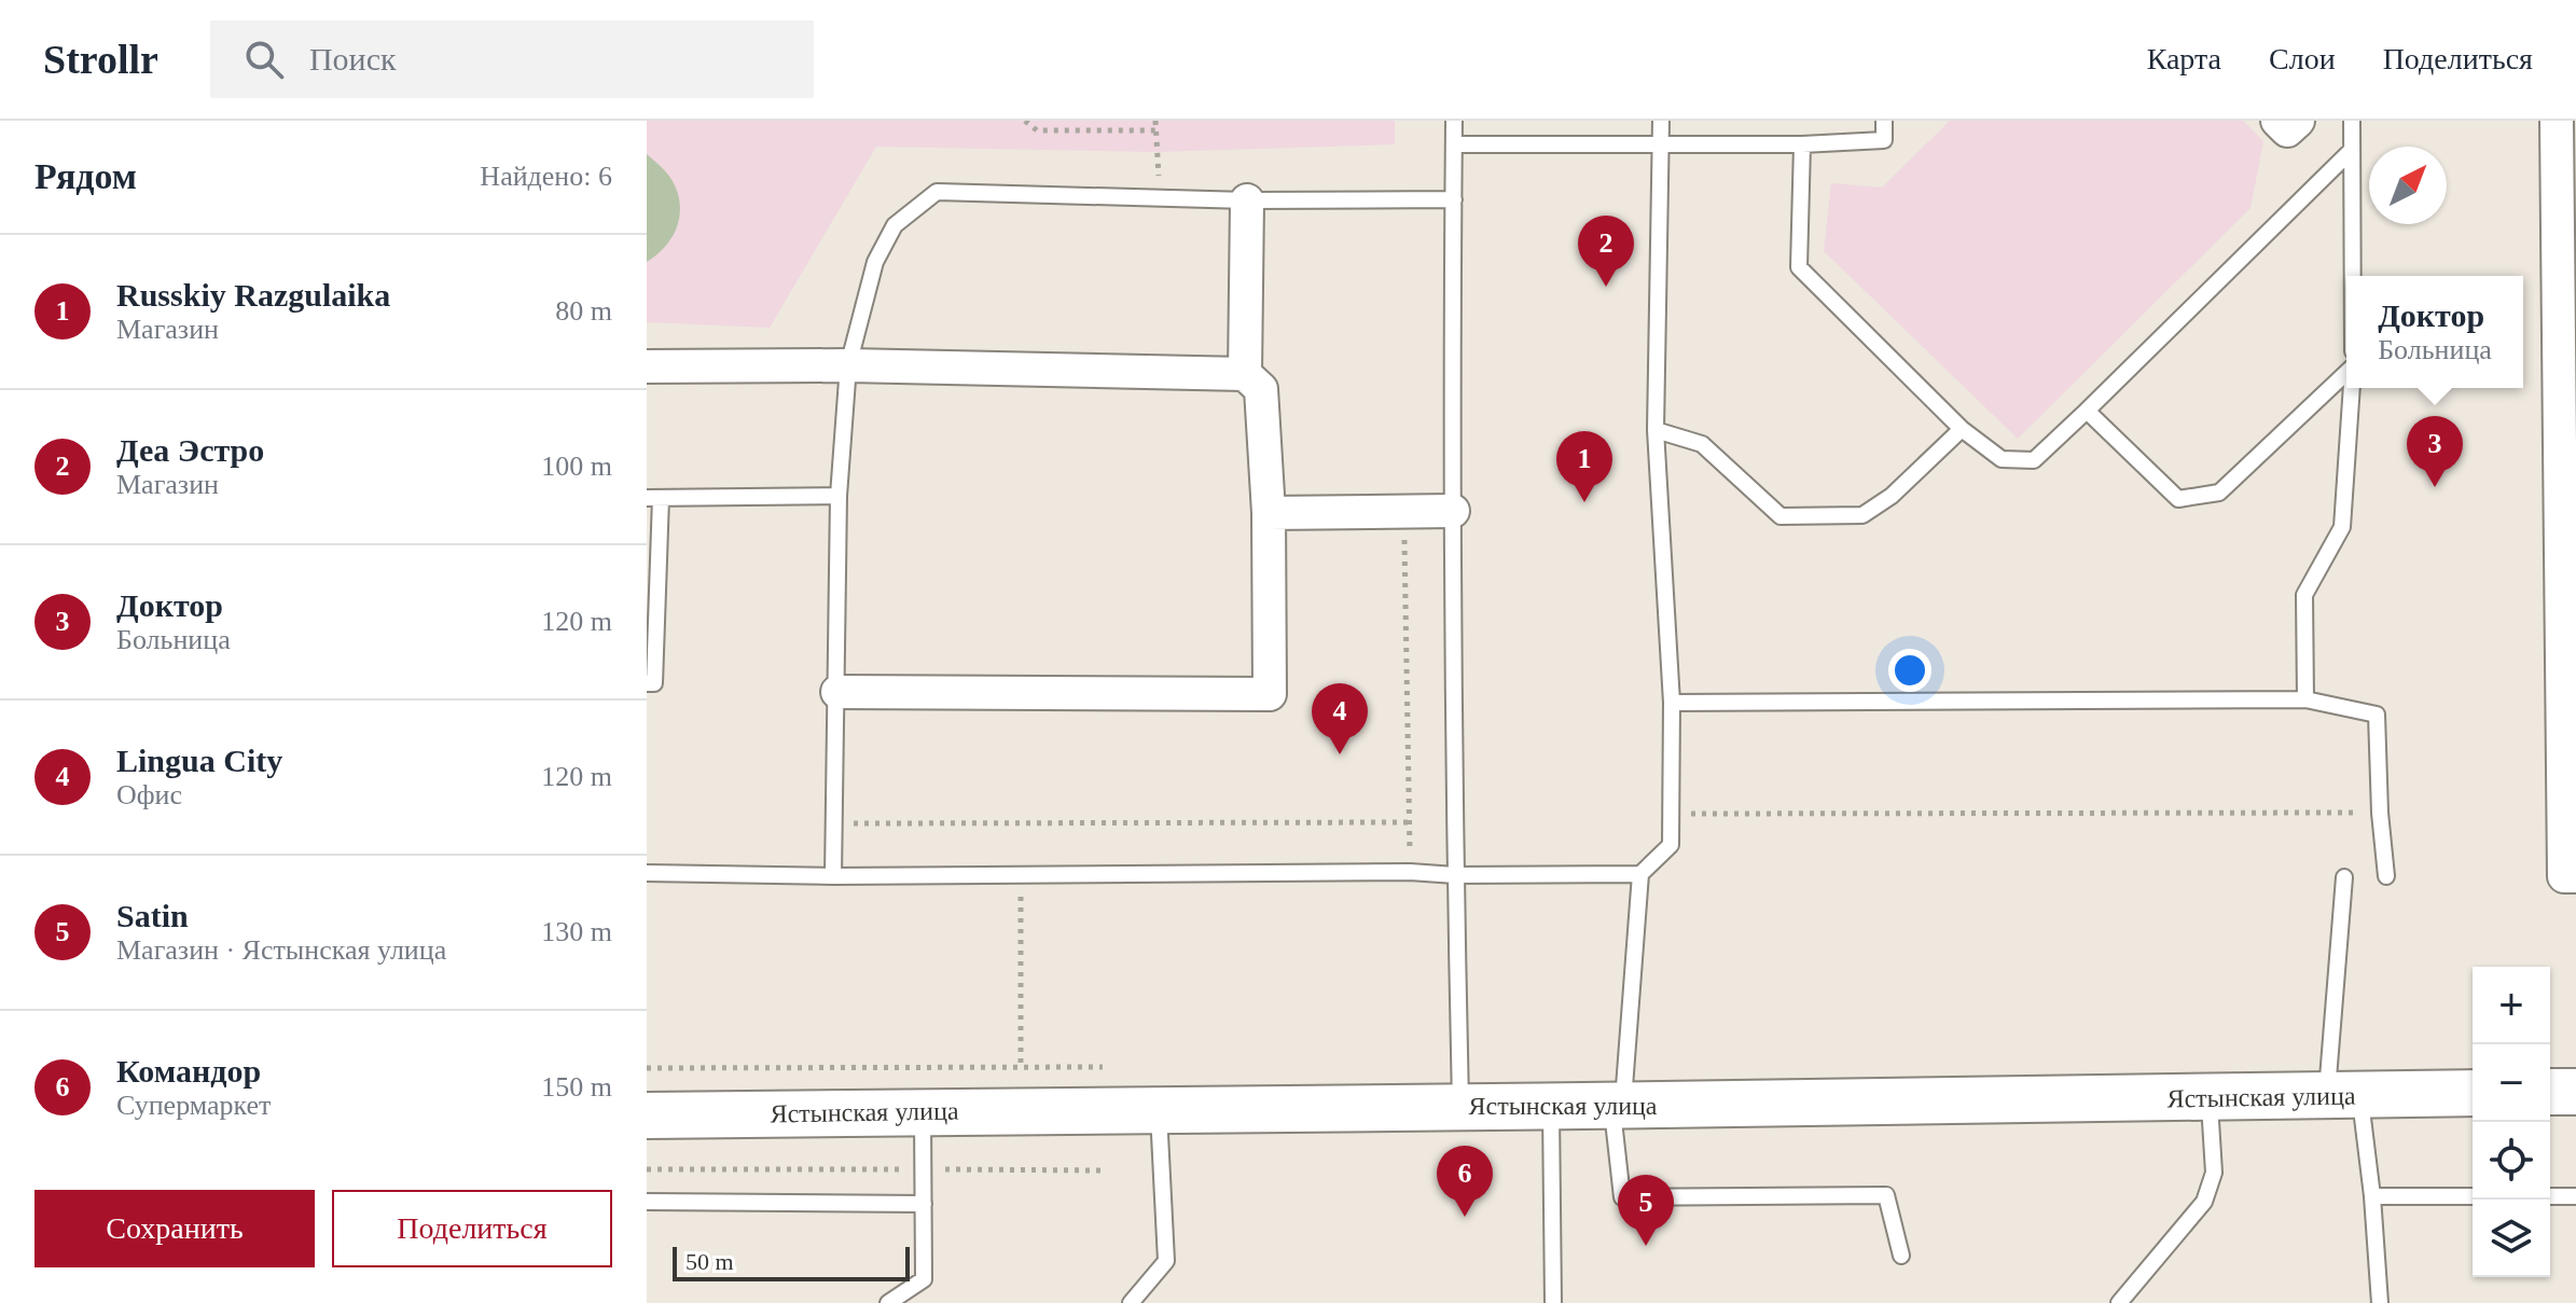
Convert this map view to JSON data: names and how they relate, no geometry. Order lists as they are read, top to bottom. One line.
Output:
{"streets":{"main road":["Ястынская улица"]},"scale_bar":"50 m","north":"top right","page":{"header":"Strollr","search":"Поиск","nav":["Карта","Слои","Поделиться"],"heading":["Рядом","Найдено: 6"],"pins":["2","3","1","4","6","5"],"list":[{"mark":"1","name":"Russkiy Razgulaika","note":"Магазин","value":"80 m"},{"mark":"2","name":"Деа Эстро","note":"Магазин","value":"100 m"},{"mark":"3","name":"Доктор","note":"Больница","value":"120 m"},{"mark":"4","name":"Lingua City","note":"Офис","value":"120 m"},{"mark":"5","name":"Satin","note":"Магазин · Ястынская улица","value":"130 m"},{"mark":"6","name":"Командор","note":"Супермаркет","value":"150 m"}],"popup":["Доктор","Больница"],"map_buttons":["+","−"],"buttons":["Сохранить","Поделиться"],"scale":"50 m"}}
